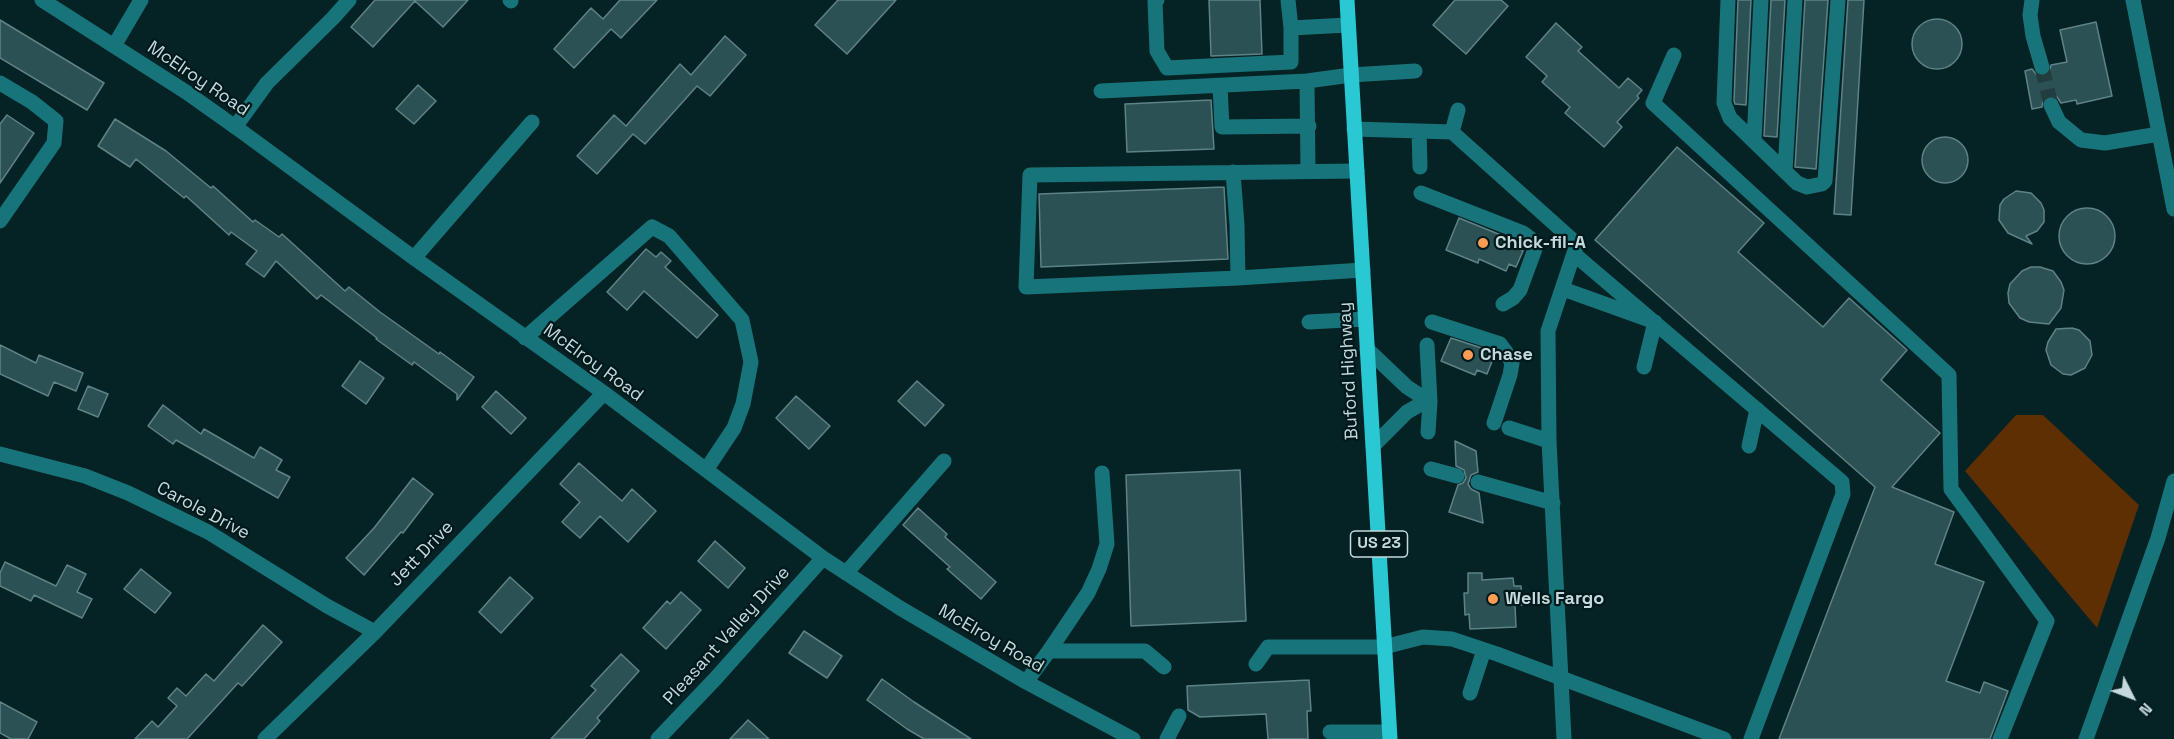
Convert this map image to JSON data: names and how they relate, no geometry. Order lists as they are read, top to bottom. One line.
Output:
{"streets":{"main road":["Buford Highway","US 23"],"street":["McElroy Road","Carole Drive","Jett Drive","Pleasant Valley Drive"]},"crossings":[["McElroy Road","Jett Drive"],["McElroy Road","Pleasant Valley Drive"],["Carole Drive","Jett Drive"]],"places":["Chick-fil-A","Chase","Wells Fargo"],"north":"bottom right"}
